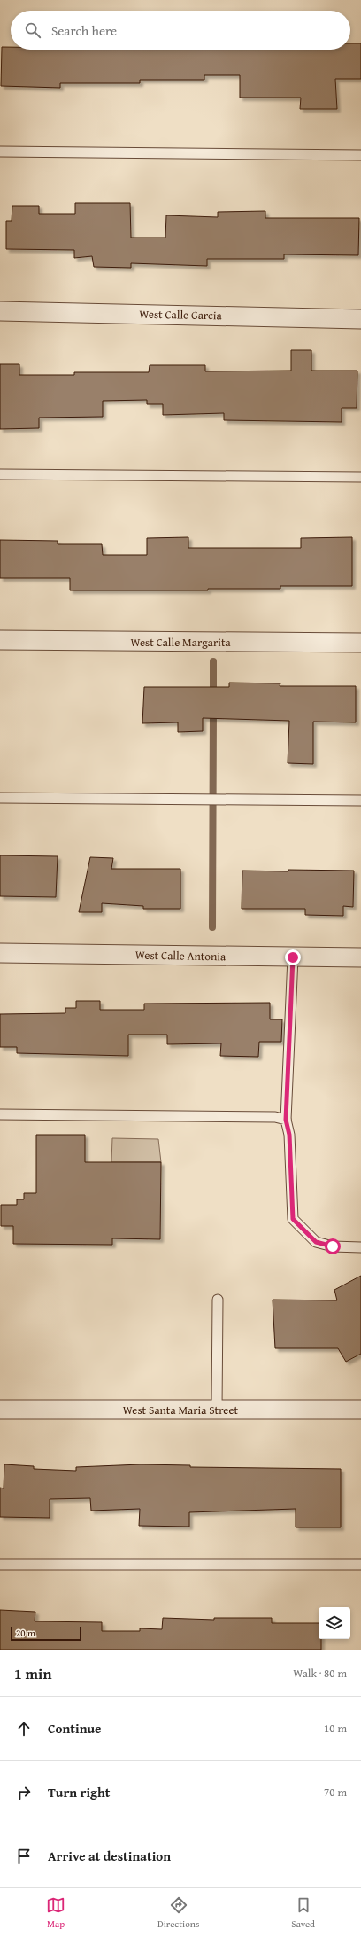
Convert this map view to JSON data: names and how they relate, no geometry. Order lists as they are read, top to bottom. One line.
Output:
{"streets":{"street":["West Calle Garcia","West Calle Margarita","West Calle Antonia","West Santa Maria Street"]},"scale_bar":"20 m","page":{"search":"Search here","scale":"20 m","heading":["1 min","Walk · 80 m"],"list":[["Continue","10 m"],["Turn right","70 m"],"Arrive at destination"],"nav":["Map","Directions","Saved"]}}
